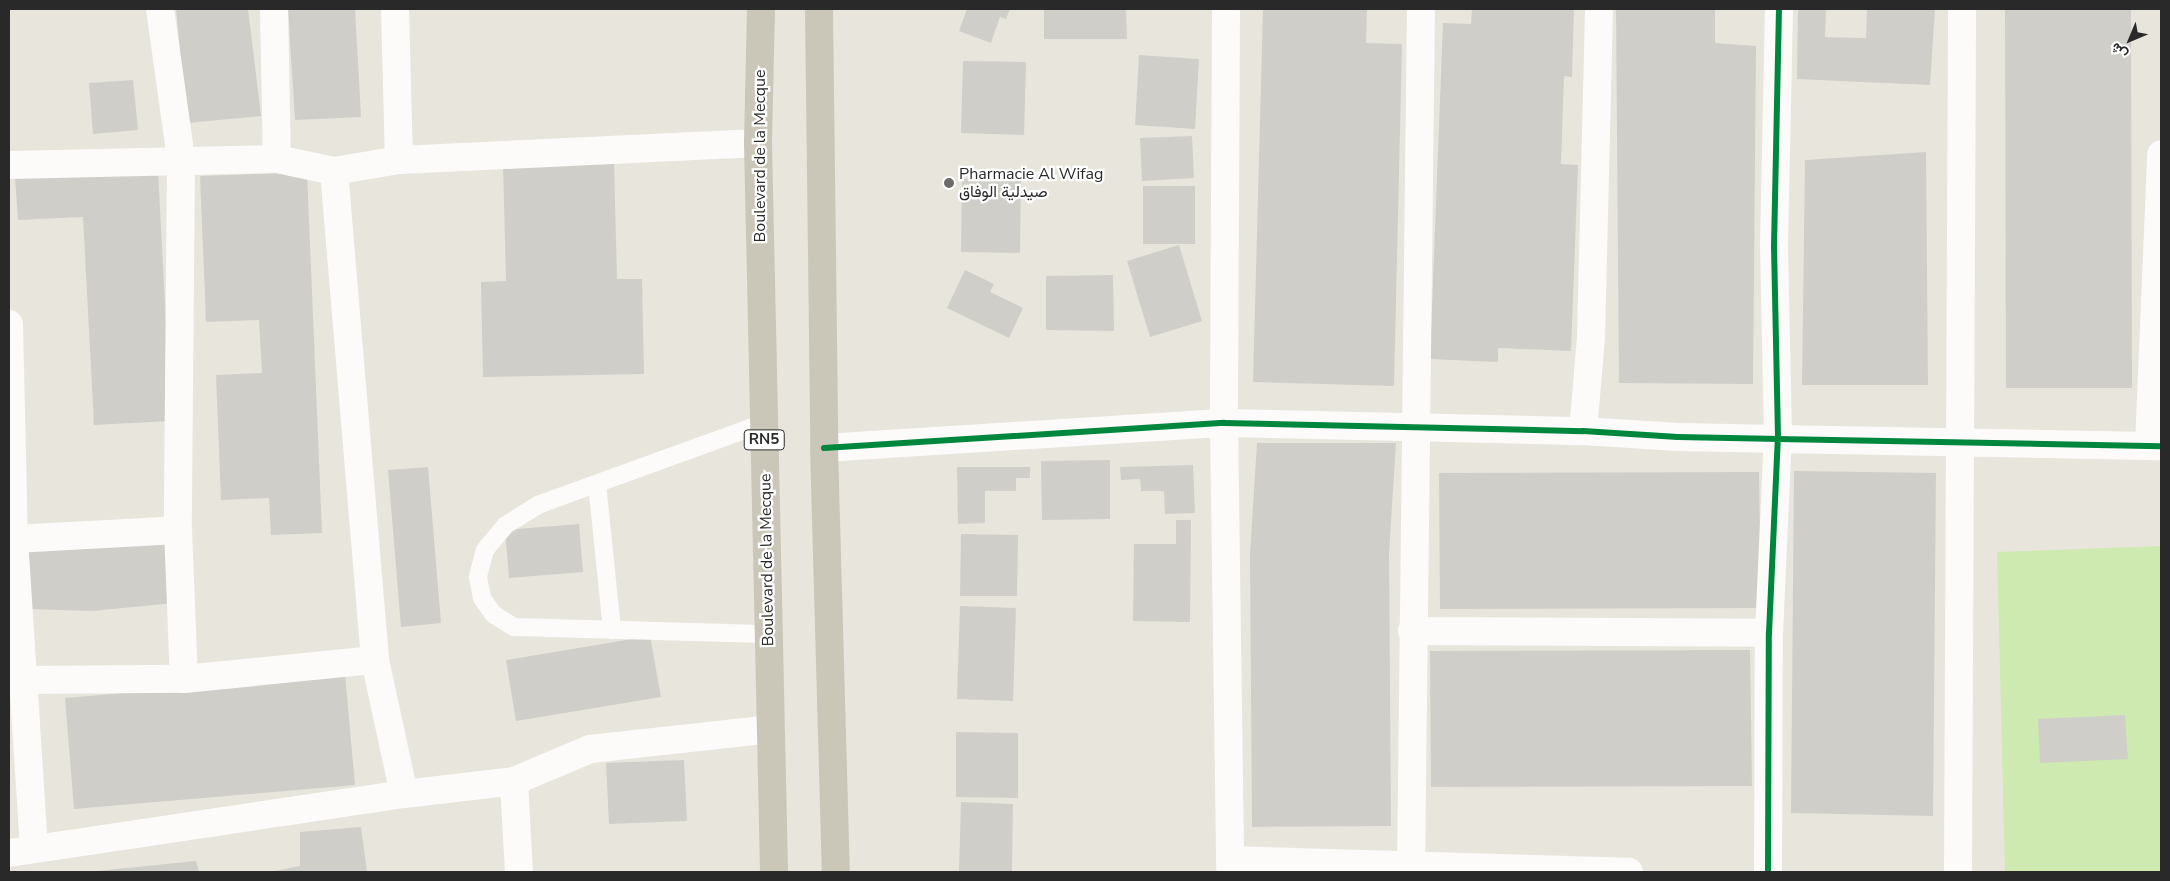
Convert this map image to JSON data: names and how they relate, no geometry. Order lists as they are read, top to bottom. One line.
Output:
{"streets":{"main road":["Boulevard de la Mecque","RN5"]},"places":["Pharmacie Al Wifag صيدلية الوفاق"],"north":"bottom left"}
